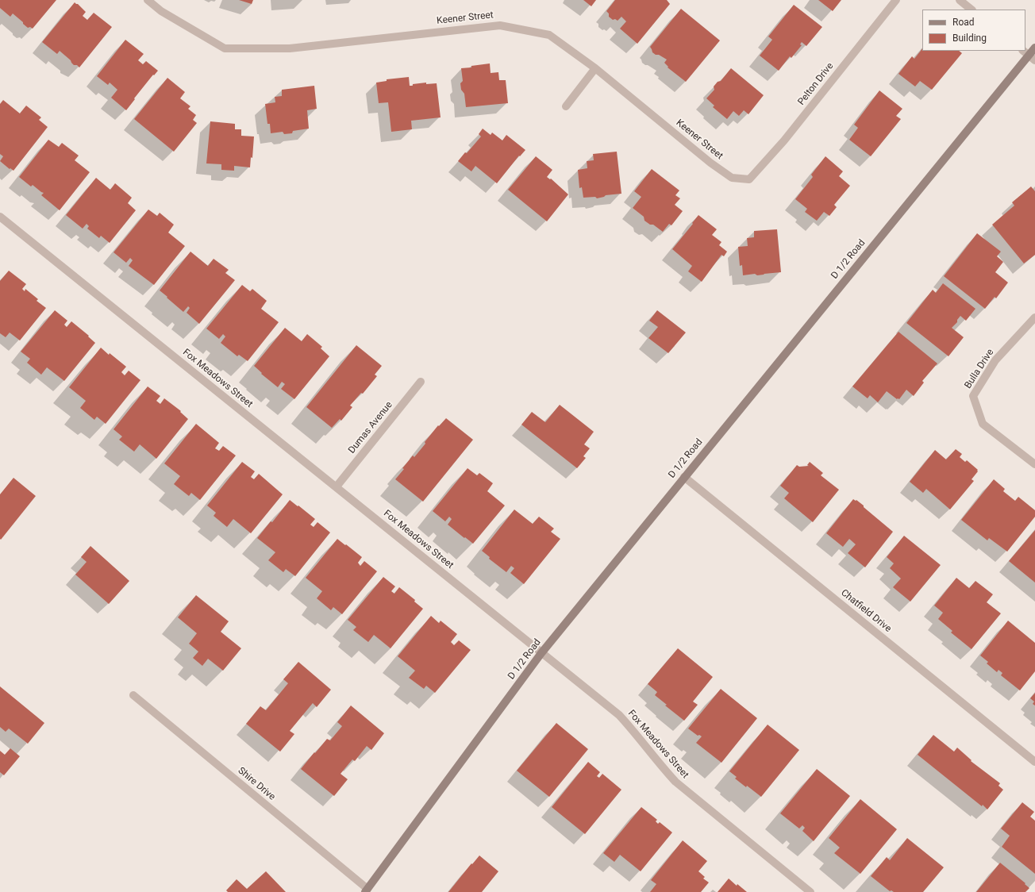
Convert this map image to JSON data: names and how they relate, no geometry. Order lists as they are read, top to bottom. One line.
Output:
{"streets":{"main road":["D 1/2 Road"],"street":["Keener Street","Pelton Drive","Bulla Drive","Fox Meadows Street","Dumas Avenue","Chatfield Drive","Shire Drive"]},"crossings":[["Keener Street","Pelton Drive"],["D 1/2 Road","Fox Meadows Street"],["D 1/2 Road","Chatfield Drive"],["D 1/2 Road","Shire Drive"],["Fox Meadows Street","Dumas Avenue"]],"legend":["Road","Building"]}
